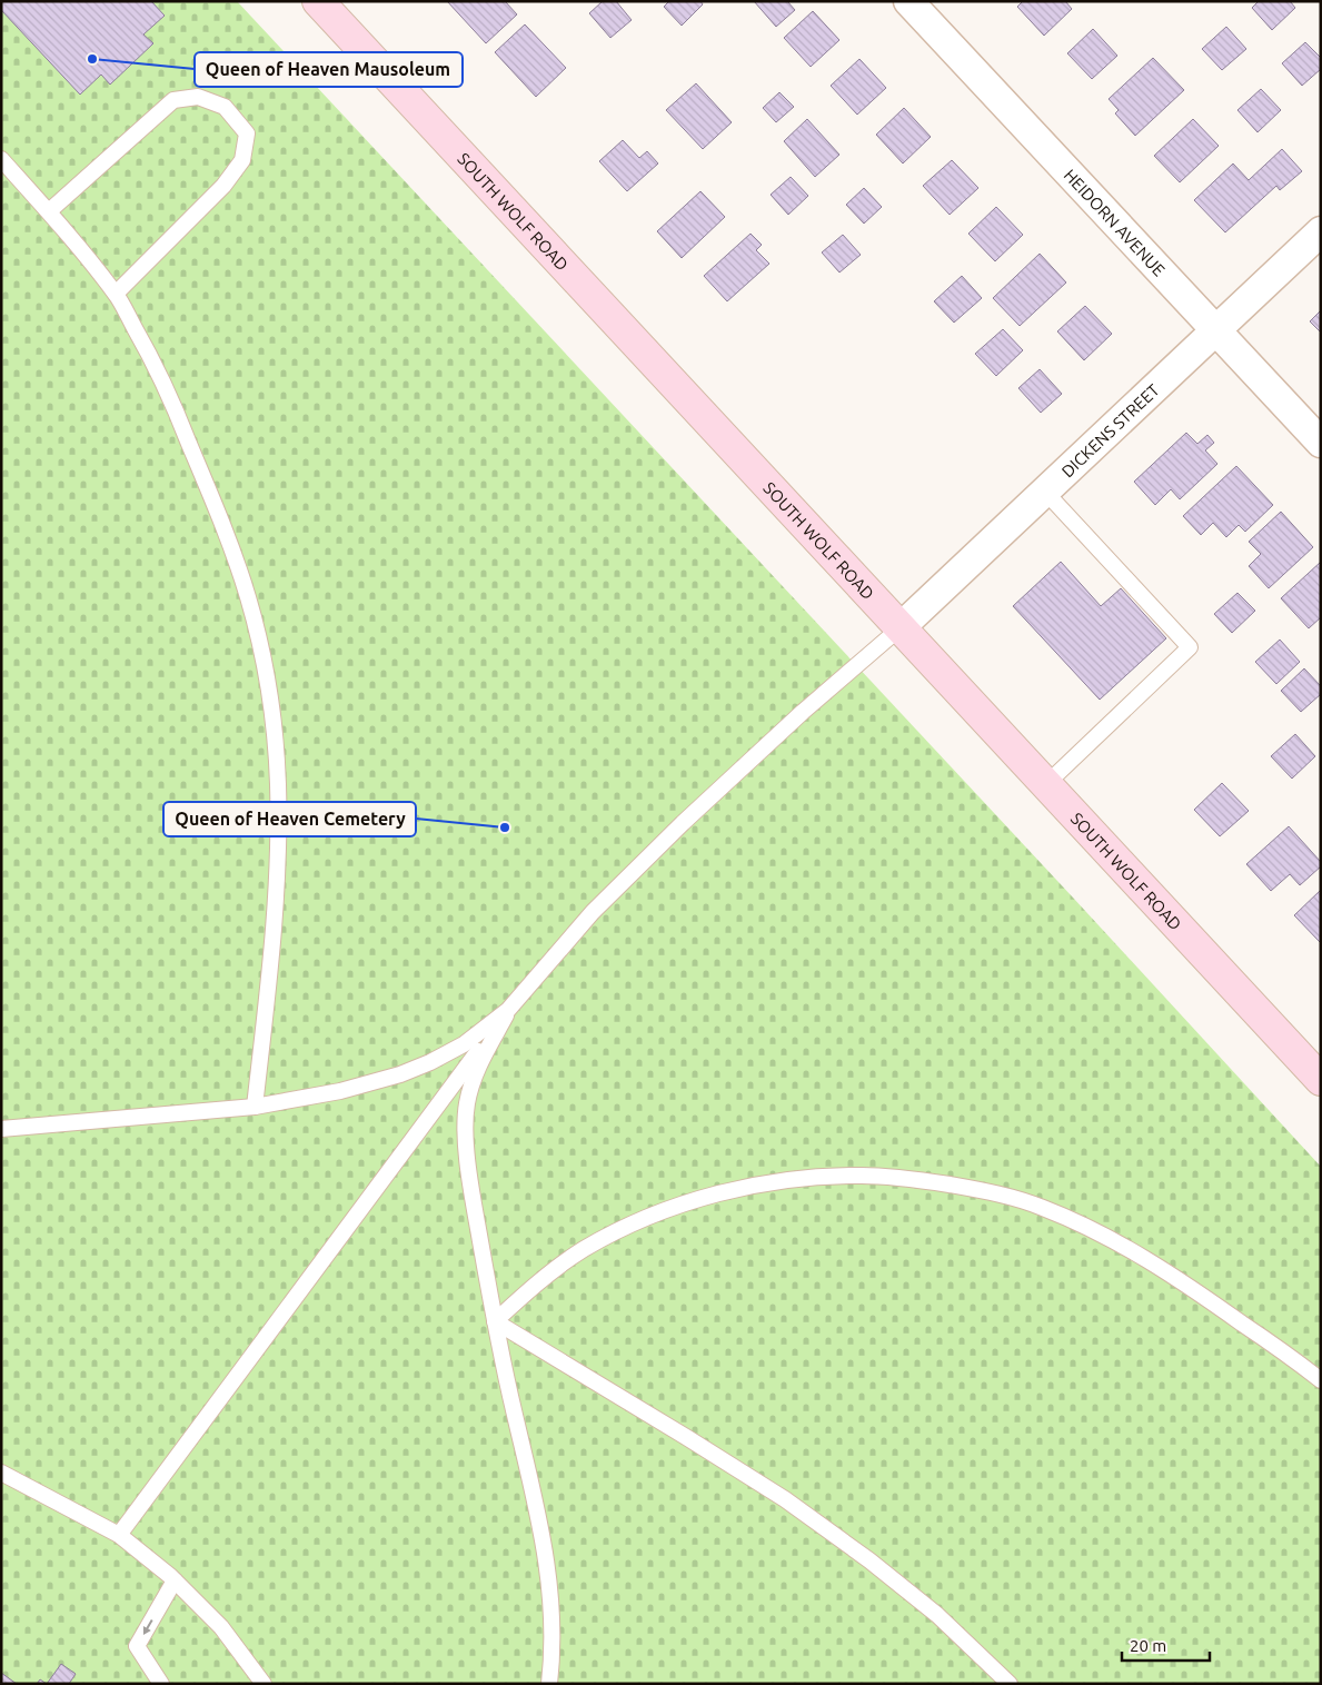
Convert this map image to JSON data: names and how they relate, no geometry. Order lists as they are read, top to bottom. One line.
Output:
{"streets":{"main road":["SOUTH WOLF ROAD"],"street":["HEIDORN AVENUE","DICKENS STREET"]},"crossings":[["SOUTH WOLF ROAD","DICKENS STREET"],["HEIDORN AVENUE","DICKENS STREET"]],"places":["Queen of Heaven Mausoleum","Queen of Heaven Cemetery"],"scale_bar":"20 m"}
